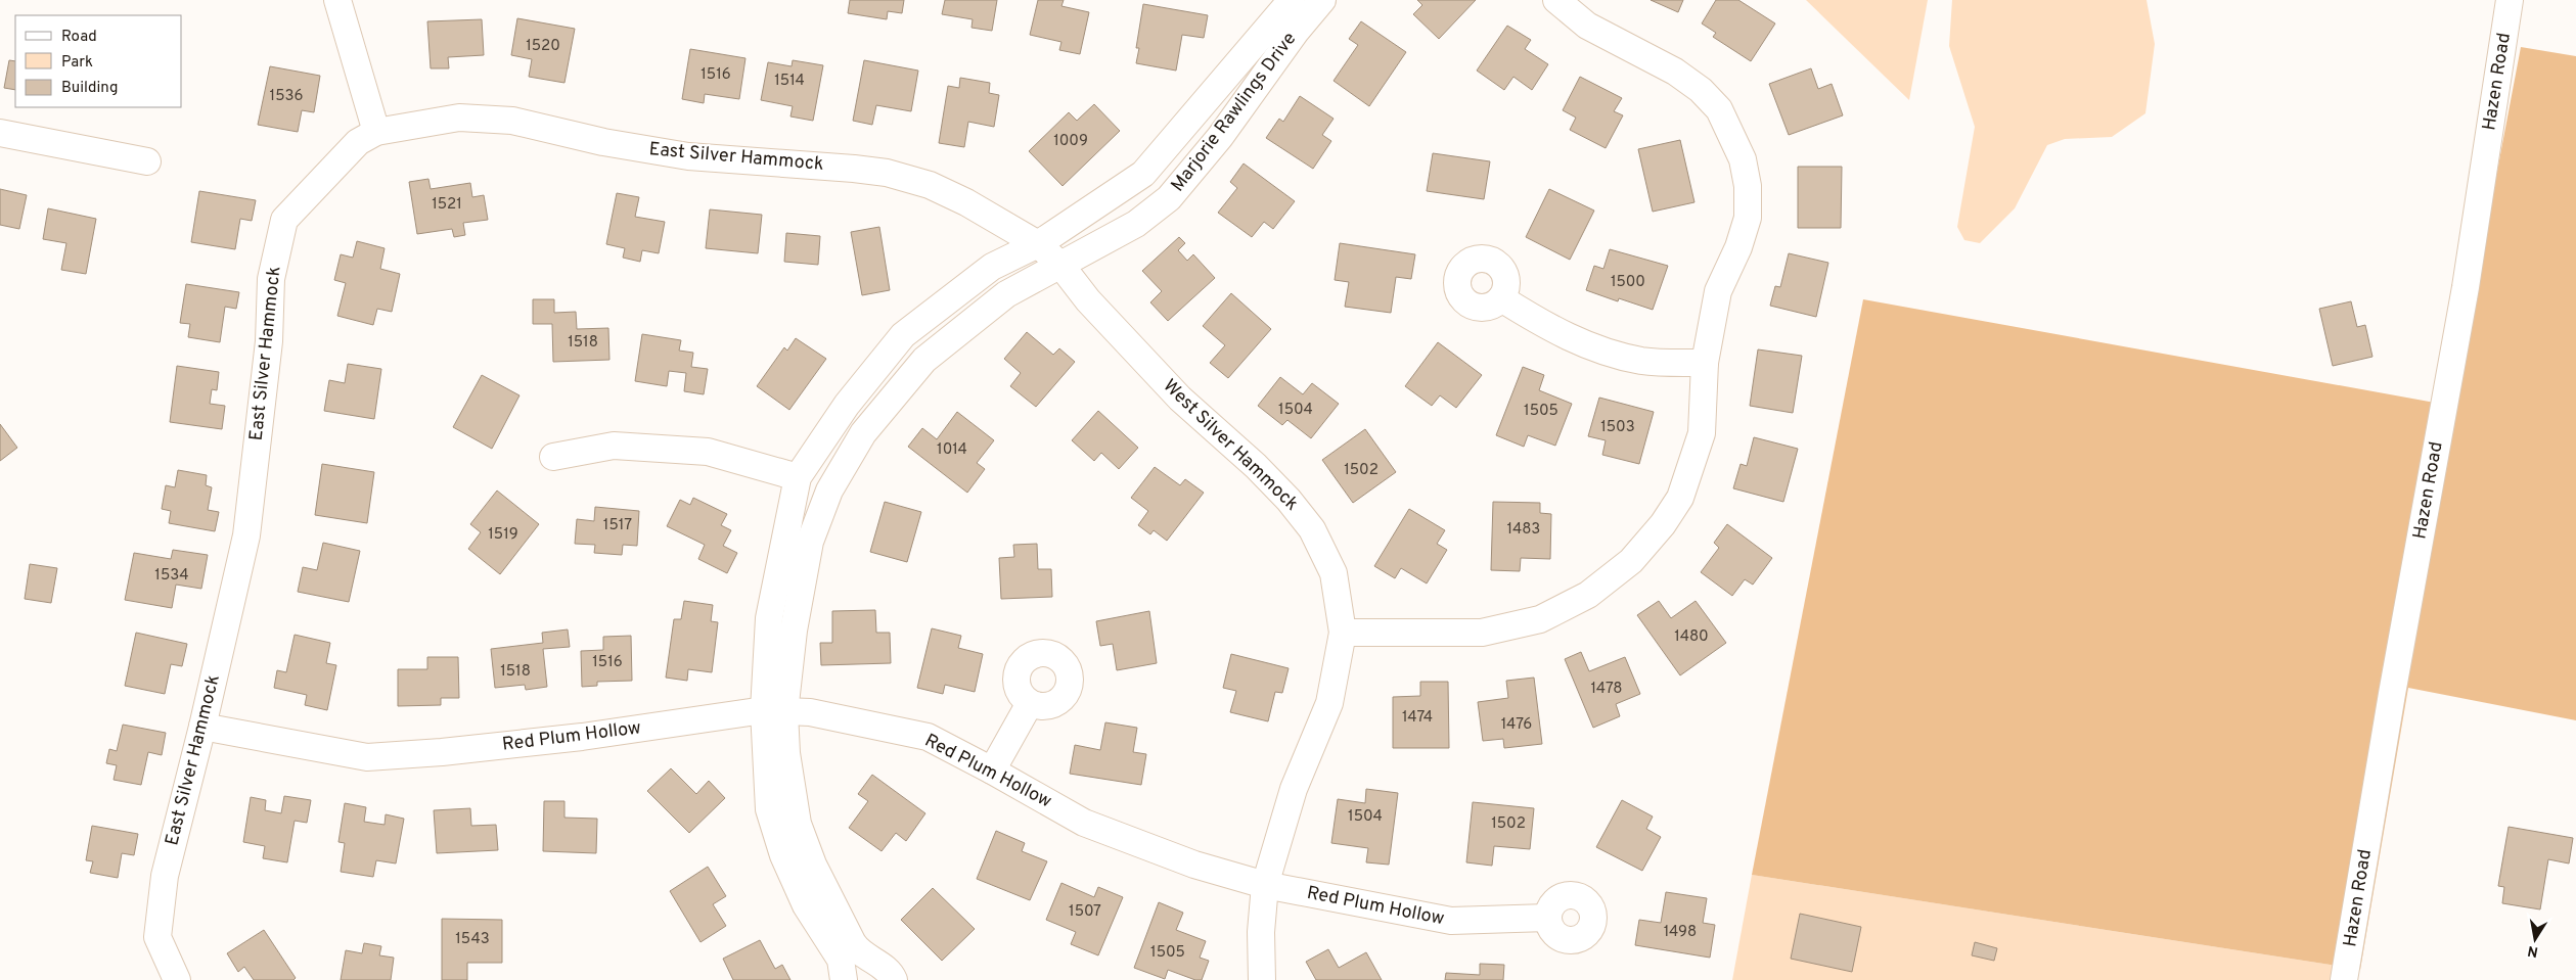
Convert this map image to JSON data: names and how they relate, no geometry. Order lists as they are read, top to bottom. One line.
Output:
{"streets":{"street":["Hazen Road","Marjorie Rawlings Drive","East Silver Hammock","West Silver Hammock","Red Plum Hollow"]},"crossings":[["Marjorie Rawlings Drive","East Silver Hammock"],["Marjorie Rawlings Drive","West Silver Hammock"],["Marjorie Rawlings Drive","Red Plum Hollow"],["East Silver Hammock","West Silver Hammock"],["East Silver Hammock","Red Plum Hollow"],["West Silver Hammock","Red Plum Hollow"]],"house_numbers":["1520","1516","1514","1536","1009","1521","1500","1518","1504","1505","1503","1014","1502","1517","1483","1519","1534","1480","1516","1518","1478","1474","1476","1504","1502","1507","1498","1543","1505"],"legend":["Road","Park","Building"],"north":"bottom"}
